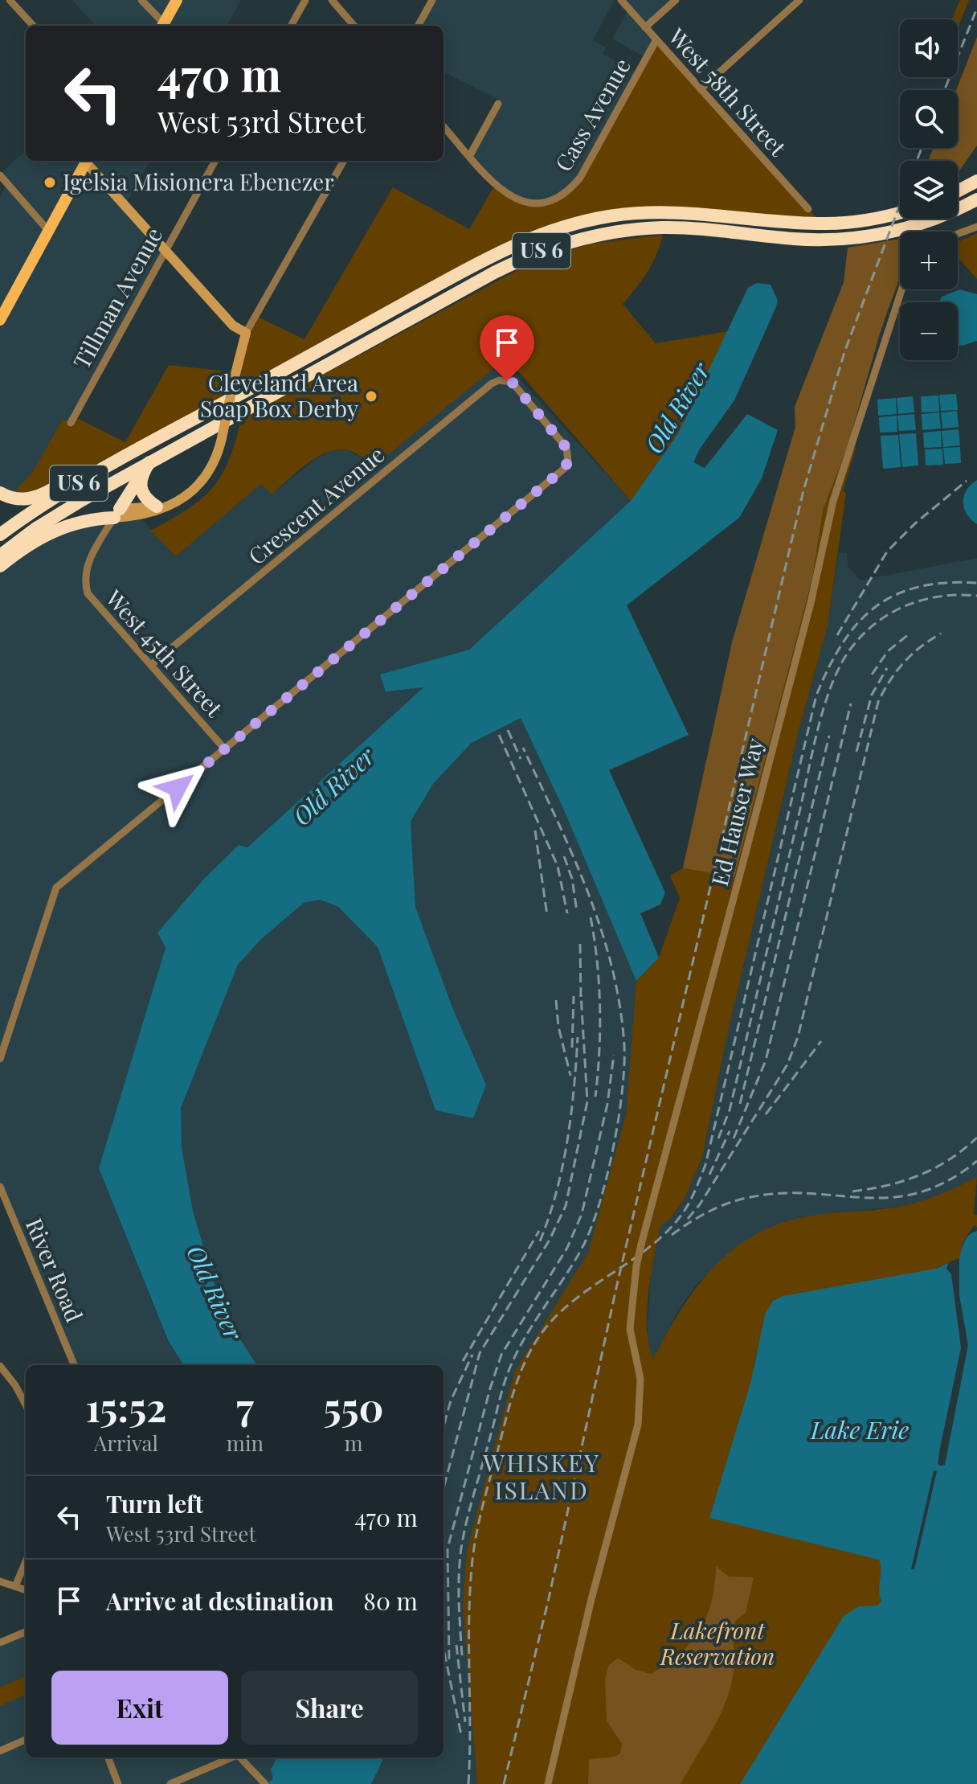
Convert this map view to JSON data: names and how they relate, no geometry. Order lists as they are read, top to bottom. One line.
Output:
{"streets":{"highway":["US 6"],"street":["West 58th Street","Cass Avenue","Tillman Avenue","Crescent Avenue","West 45th Street","Ed Hauser Way","River Road"]},"crossings":[["West 58th Street","Cass Avenue"],["Crescent Avenue","West 45th Street"]],"districts":["WHISKEY ISLAND"],"water":["Old River","Lake Erie"],"parks":["Lakefront Reservation"],"places":["Igelsia Misionera Ebenezer","Cleveland Area Soap Box Derby"],"page":{"map_buttons":["+","−"],"turn":["470 m","West 53rd Street"],"eta":["15:52","Arrival","7","min","550","m"],"list":[{"name":"Turn left","note":"West 53rd Street","value":"470 m"},{"name":"Arrive at destination","value":"80 m"}],"buttons":["Exit","Share"]}}
